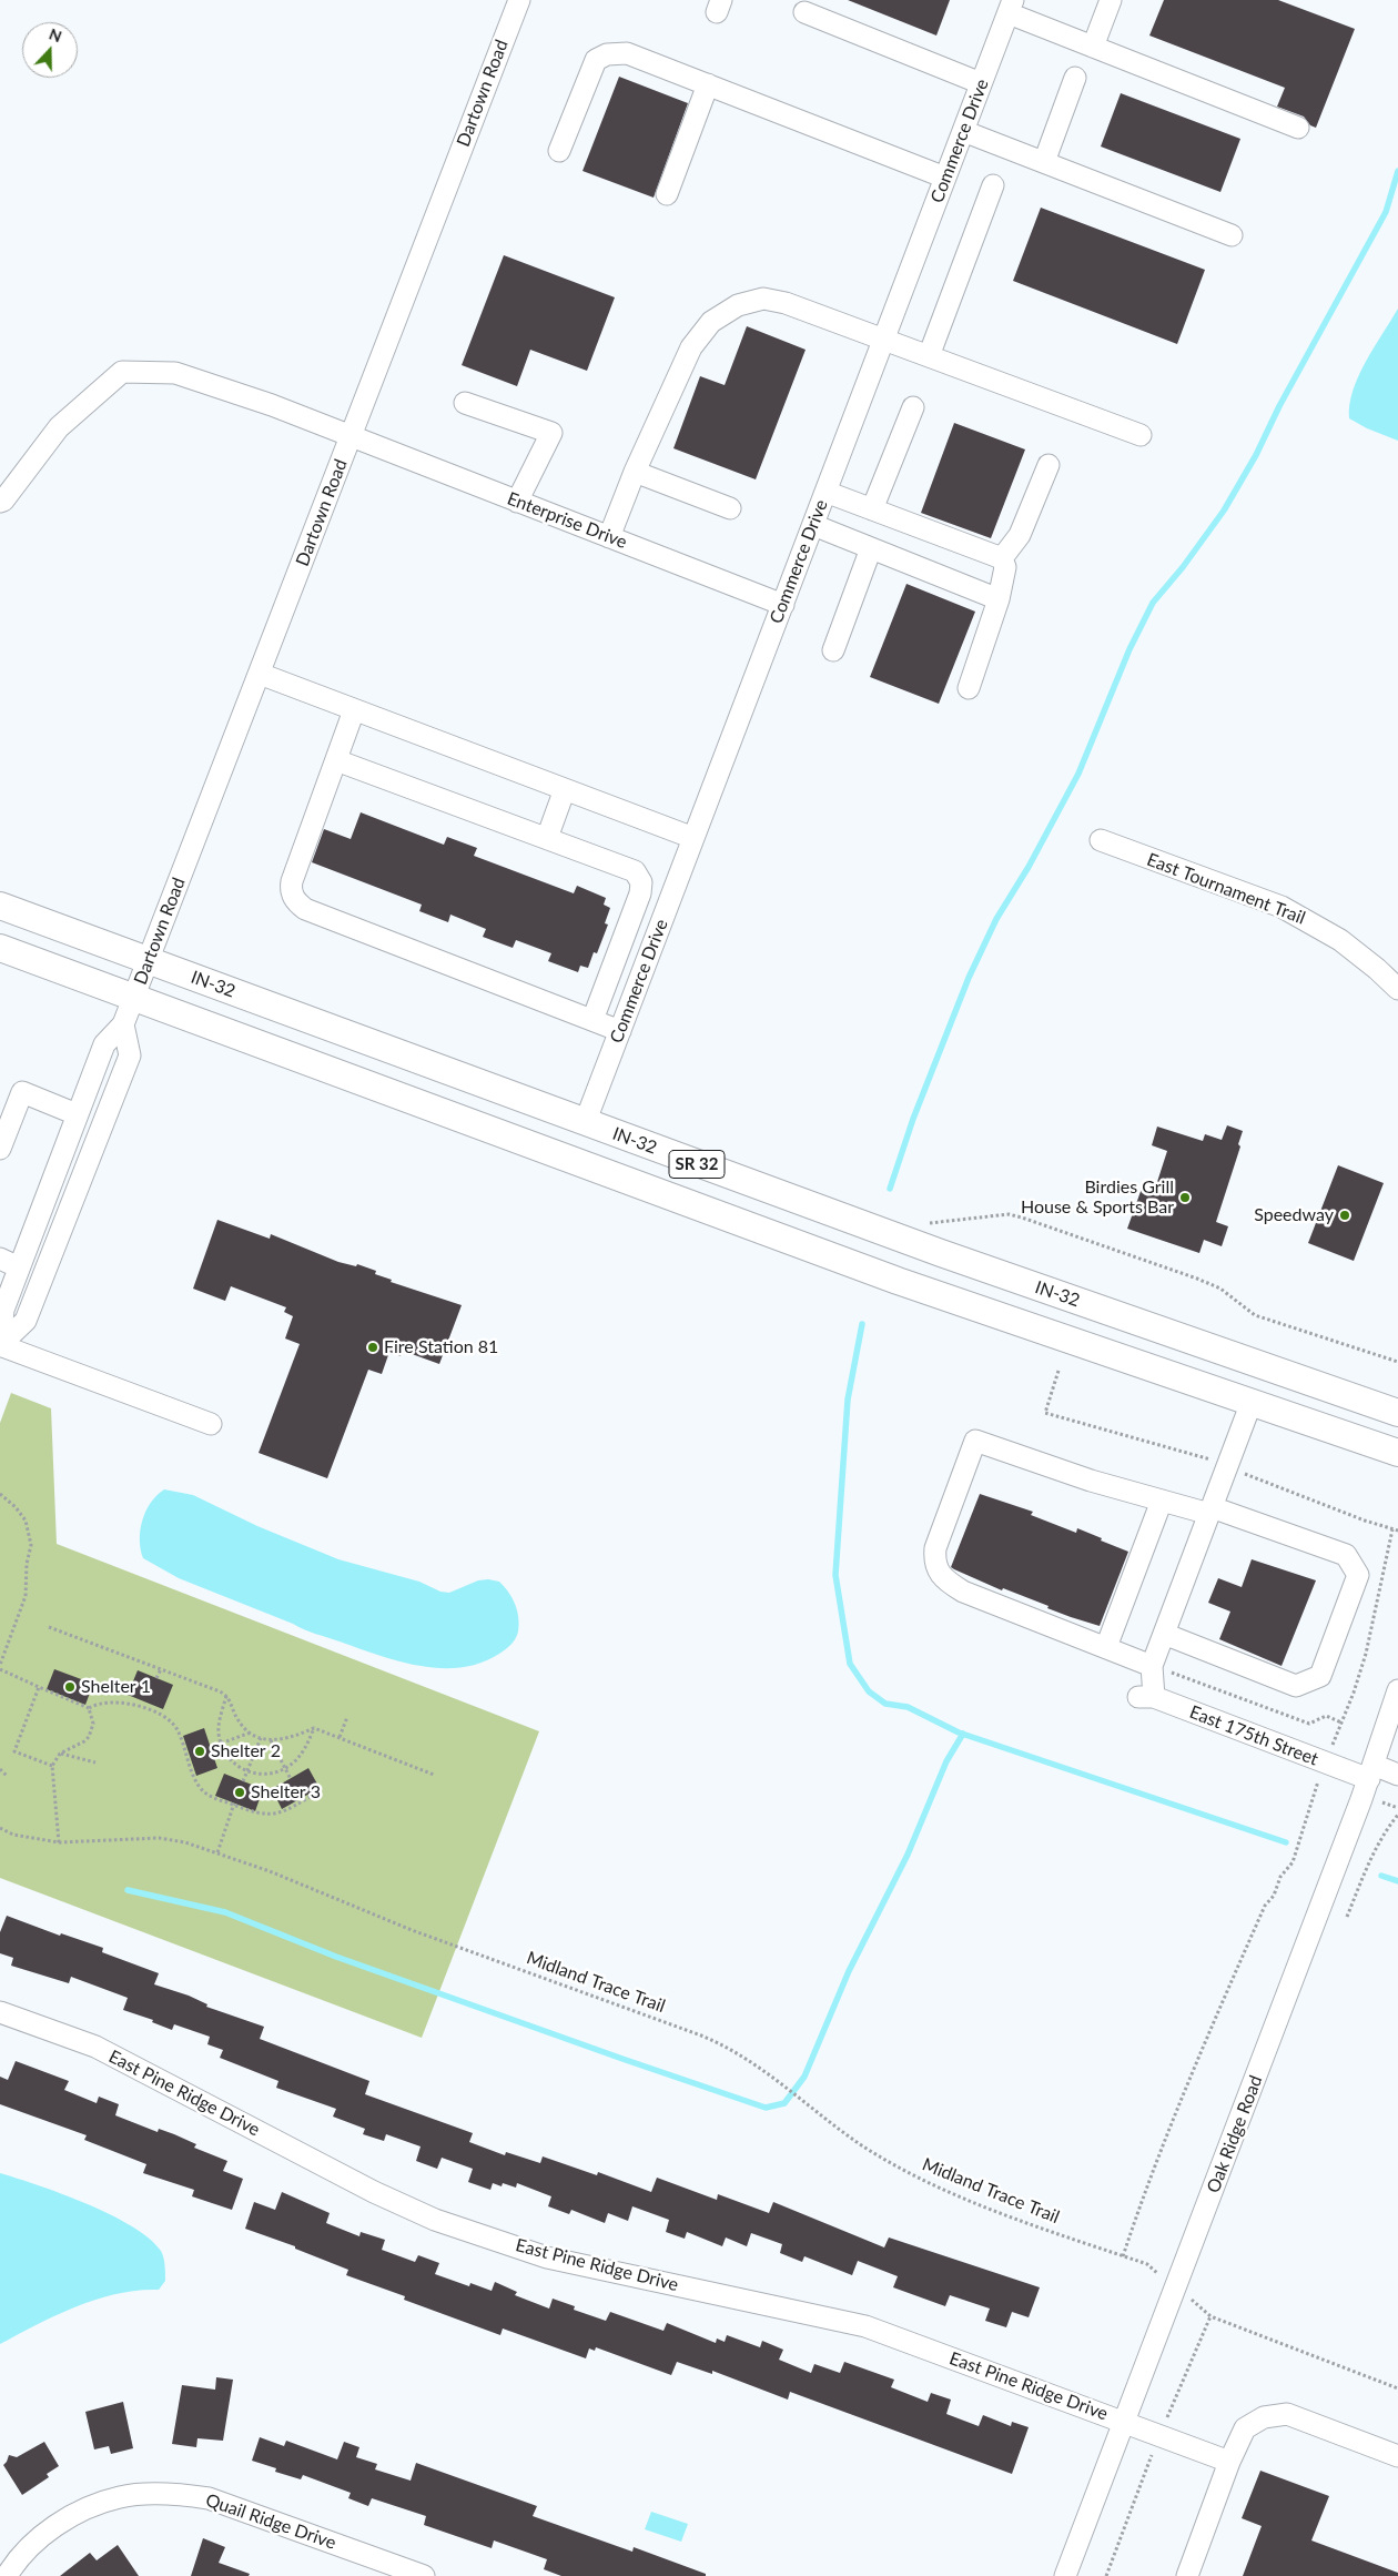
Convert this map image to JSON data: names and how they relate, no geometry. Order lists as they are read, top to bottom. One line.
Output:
{"streets":{"main road":["IN-32","SR 32"],"street":["Dartown Road","Commerce Drive","Enterprise Drive","East Tournament Trail","East 175th Street","East Pine Ridge Drive","Oak Ridge Road","Quail Ridge Drive"],"path":["Midland Trace Trail"]},"crossings":[["Dartown Road","Enterprise Drive"],["Dartown Road","IN-32"],["Dartown Road","SR 32"],["Commerce Drive","Enterprise Drive"],["Commerce Drive","IN-32"],["East 175th Street","Oak Ridge Road"],["East Pine Ridge Drive","Oak Ridge Road"]],"places":["Birdies Grill House & Sports Bar","Speedway","Fire Station 81","Shelter 1","Shelter 2","Shelter 3"],"north":"top"}
